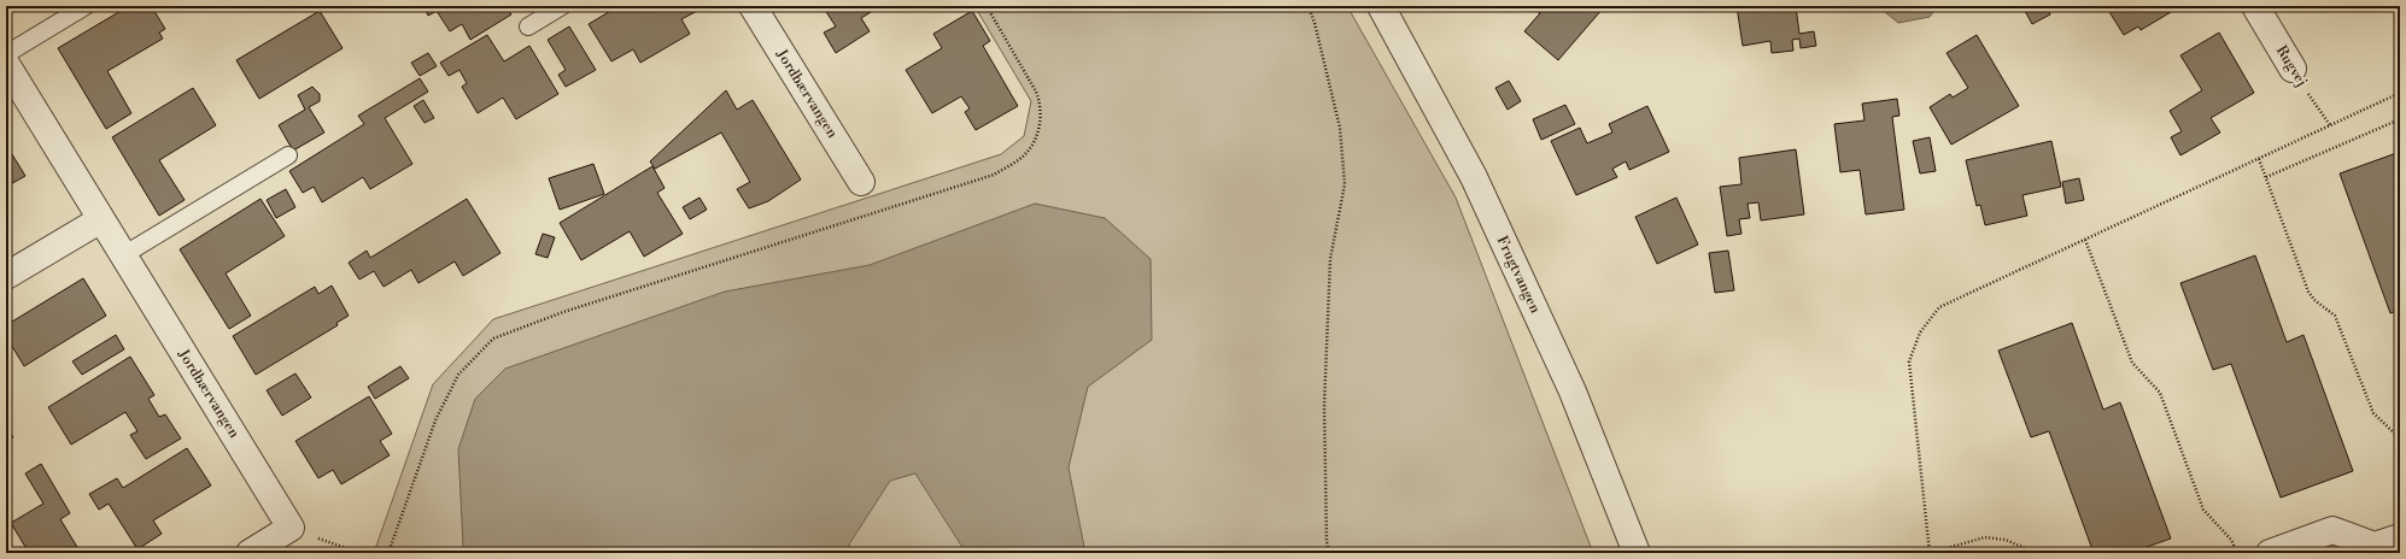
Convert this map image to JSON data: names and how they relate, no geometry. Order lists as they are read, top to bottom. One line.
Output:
{"streets":{"street":["Rugvej","Jordbærvangen","Frugtvangen"]}}
